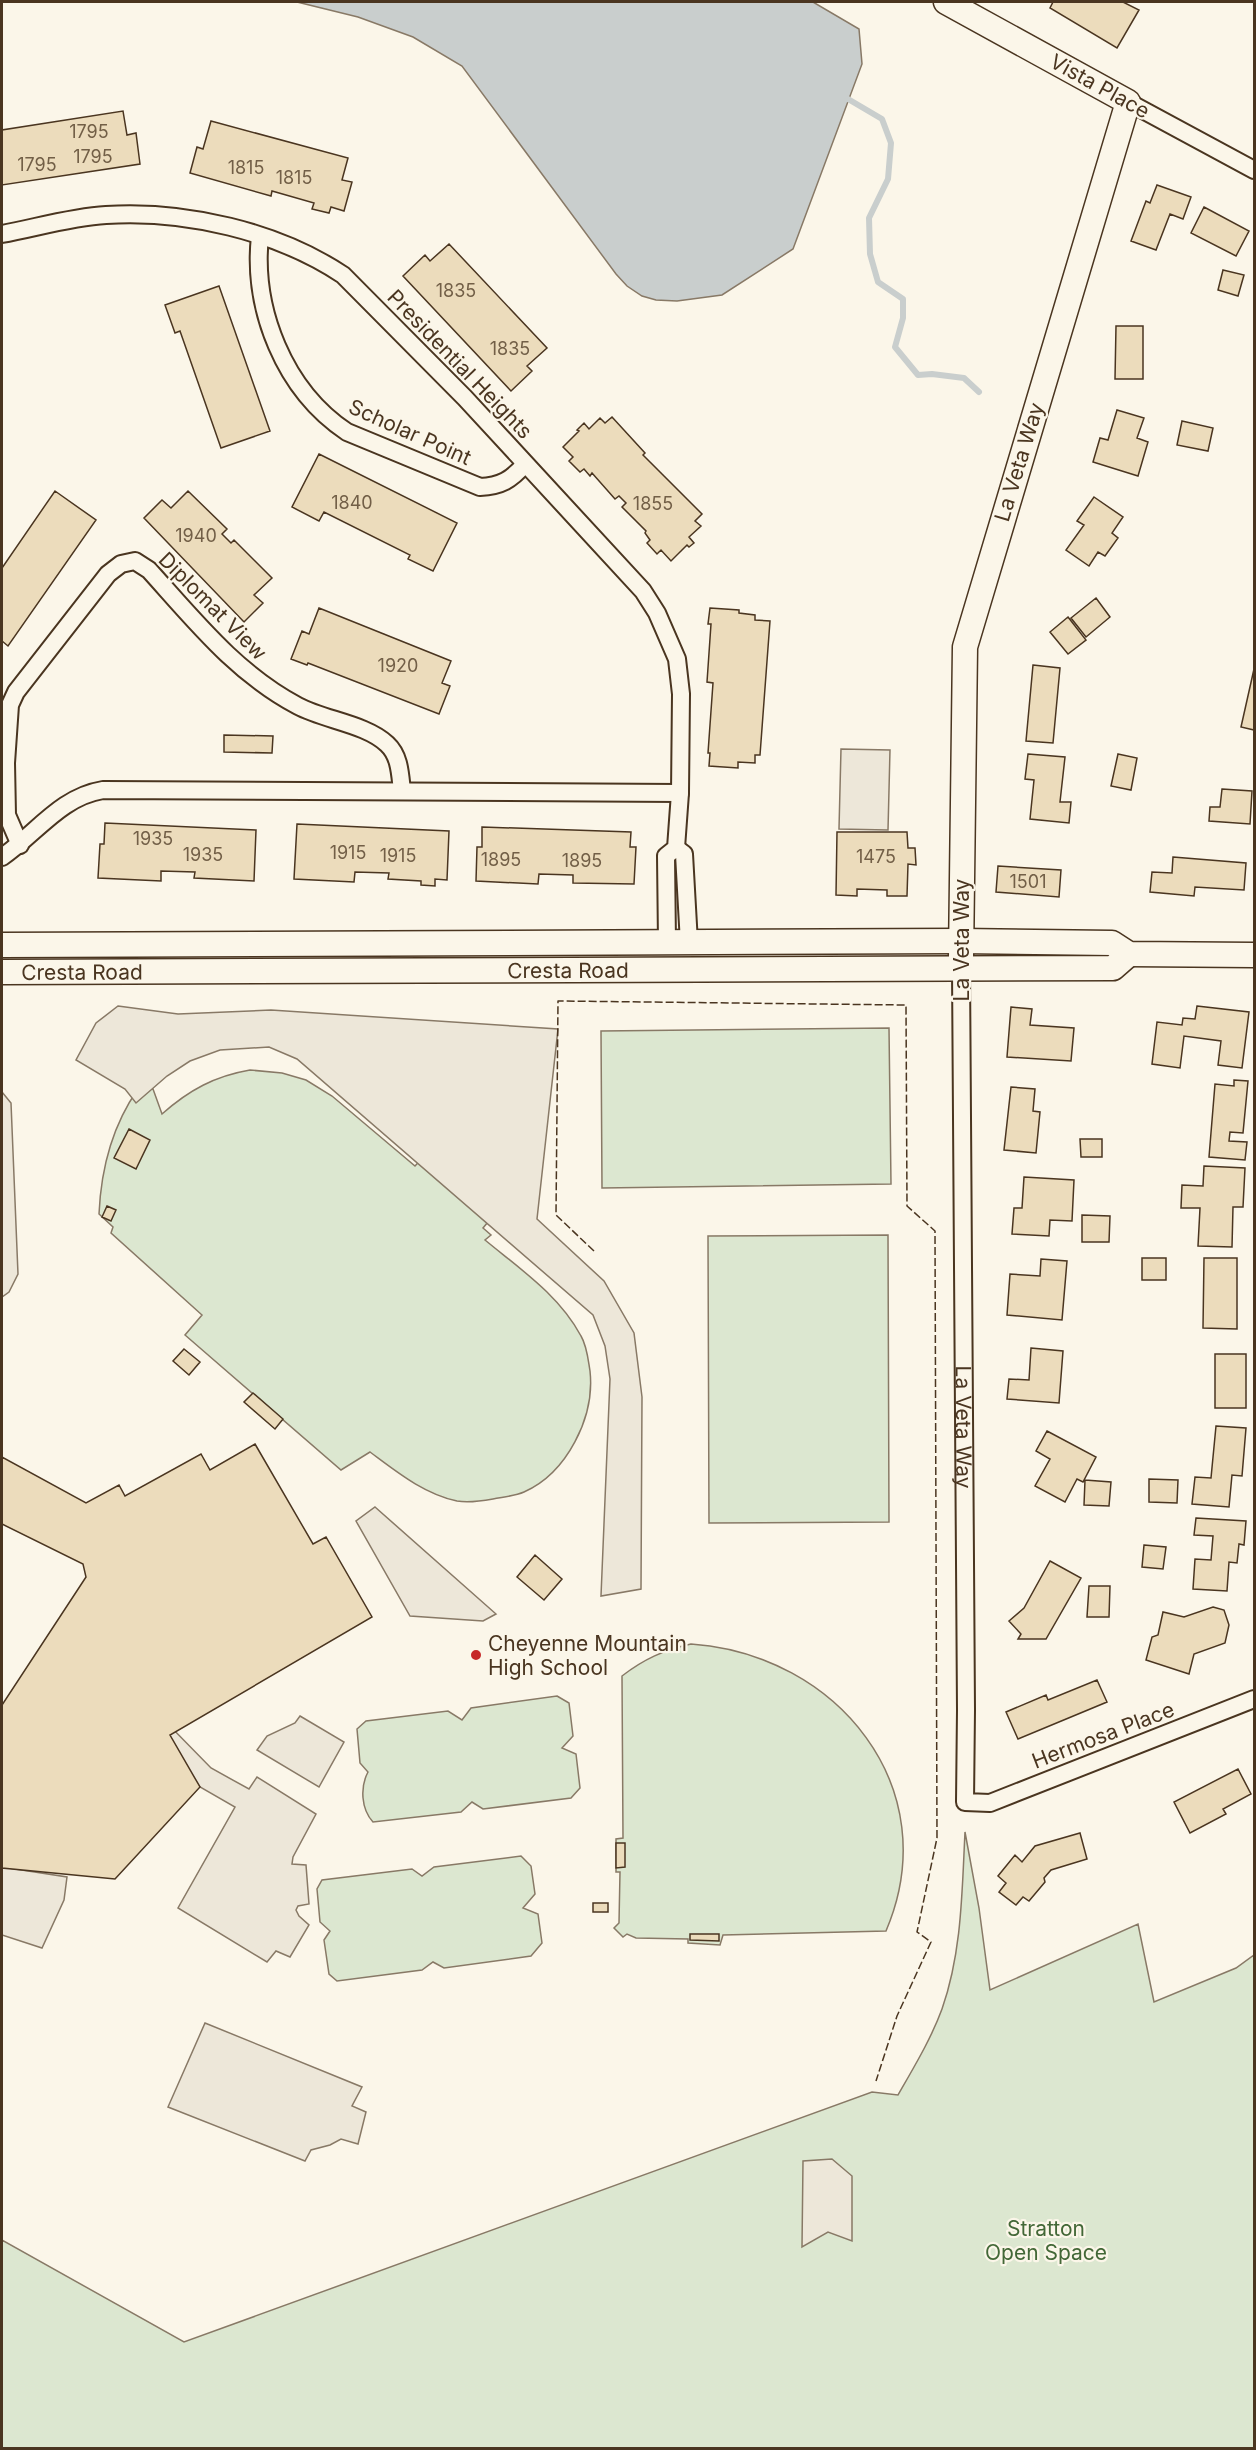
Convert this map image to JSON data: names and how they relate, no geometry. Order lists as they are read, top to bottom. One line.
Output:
{"streets":{"main road":["Vista Place","La Veta Way","Cresta Road"],"street":["Presidential Heights","Scholar Point","Diplomat View","Hermosa Place"]},"crossings":[["Vista Place","La Veta Way"],["Presidential Heights","Scholar Point"],["Presidential Heights","Cresta Road"],["La Veta Way","Cresta Road"],["La Veta Way","Hermosa Place"]],"parks":["Stratton Open Space"],"places":["Cheyenne Mountain High School"],"house_numbers":["1795","1795","1795","1815","1815","1835","1835","1840","1855","1940","1920","1935","1915","1935","1915","1475","1895","1895","1501"]}
